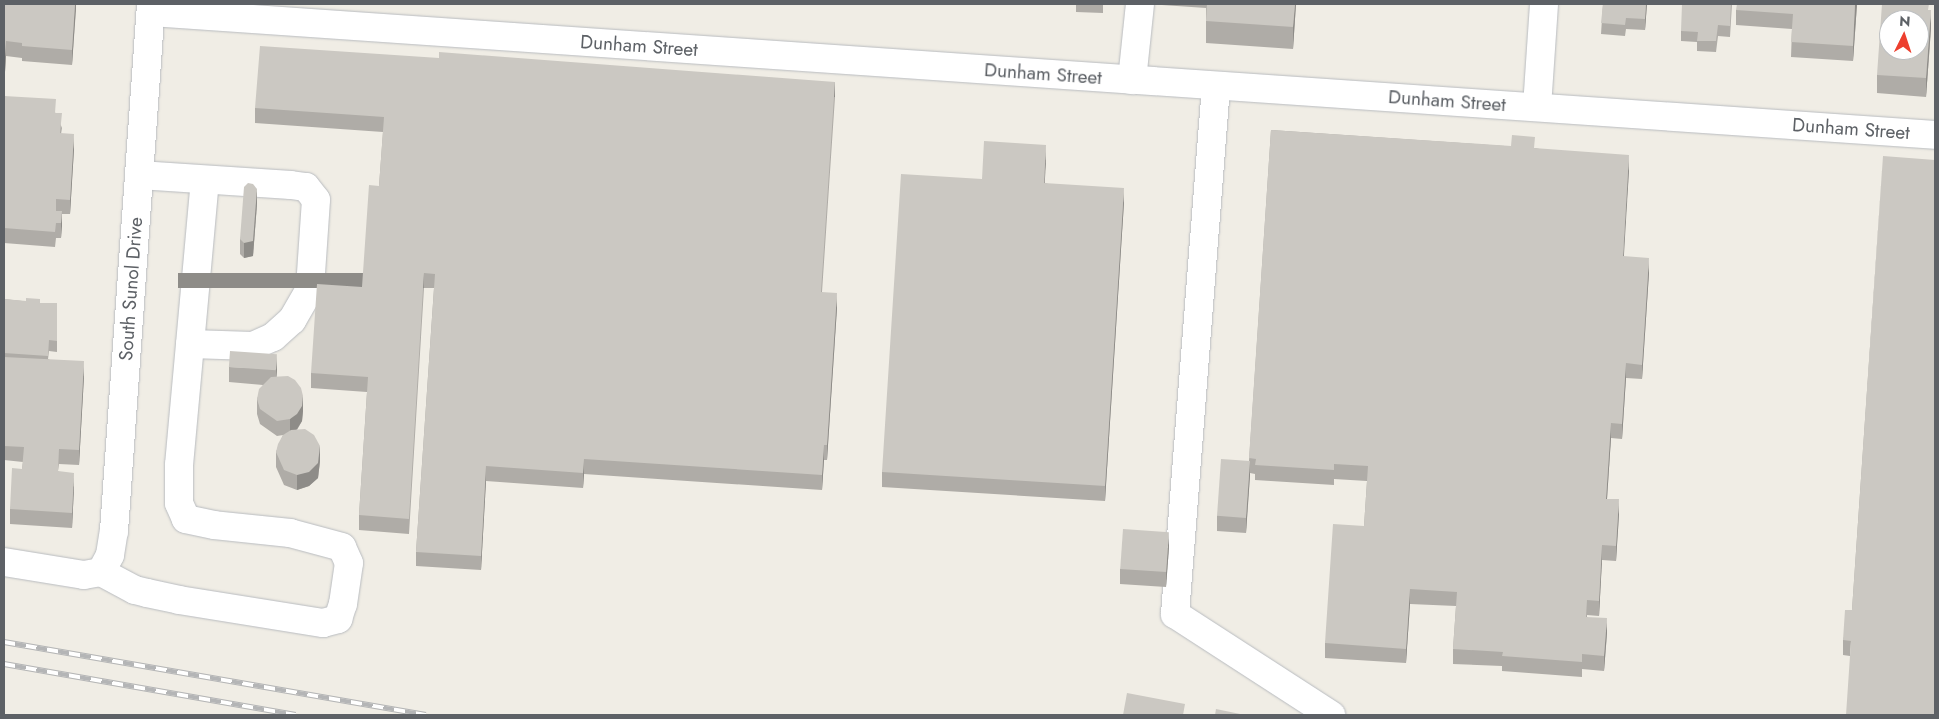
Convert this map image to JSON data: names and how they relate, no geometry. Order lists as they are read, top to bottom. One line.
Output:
{"streets":{"street":["Dunham Street","South Sunol Drive"]},"crossings":[["Dunham Street","South Sunol Drive"]],"north":"top"}
